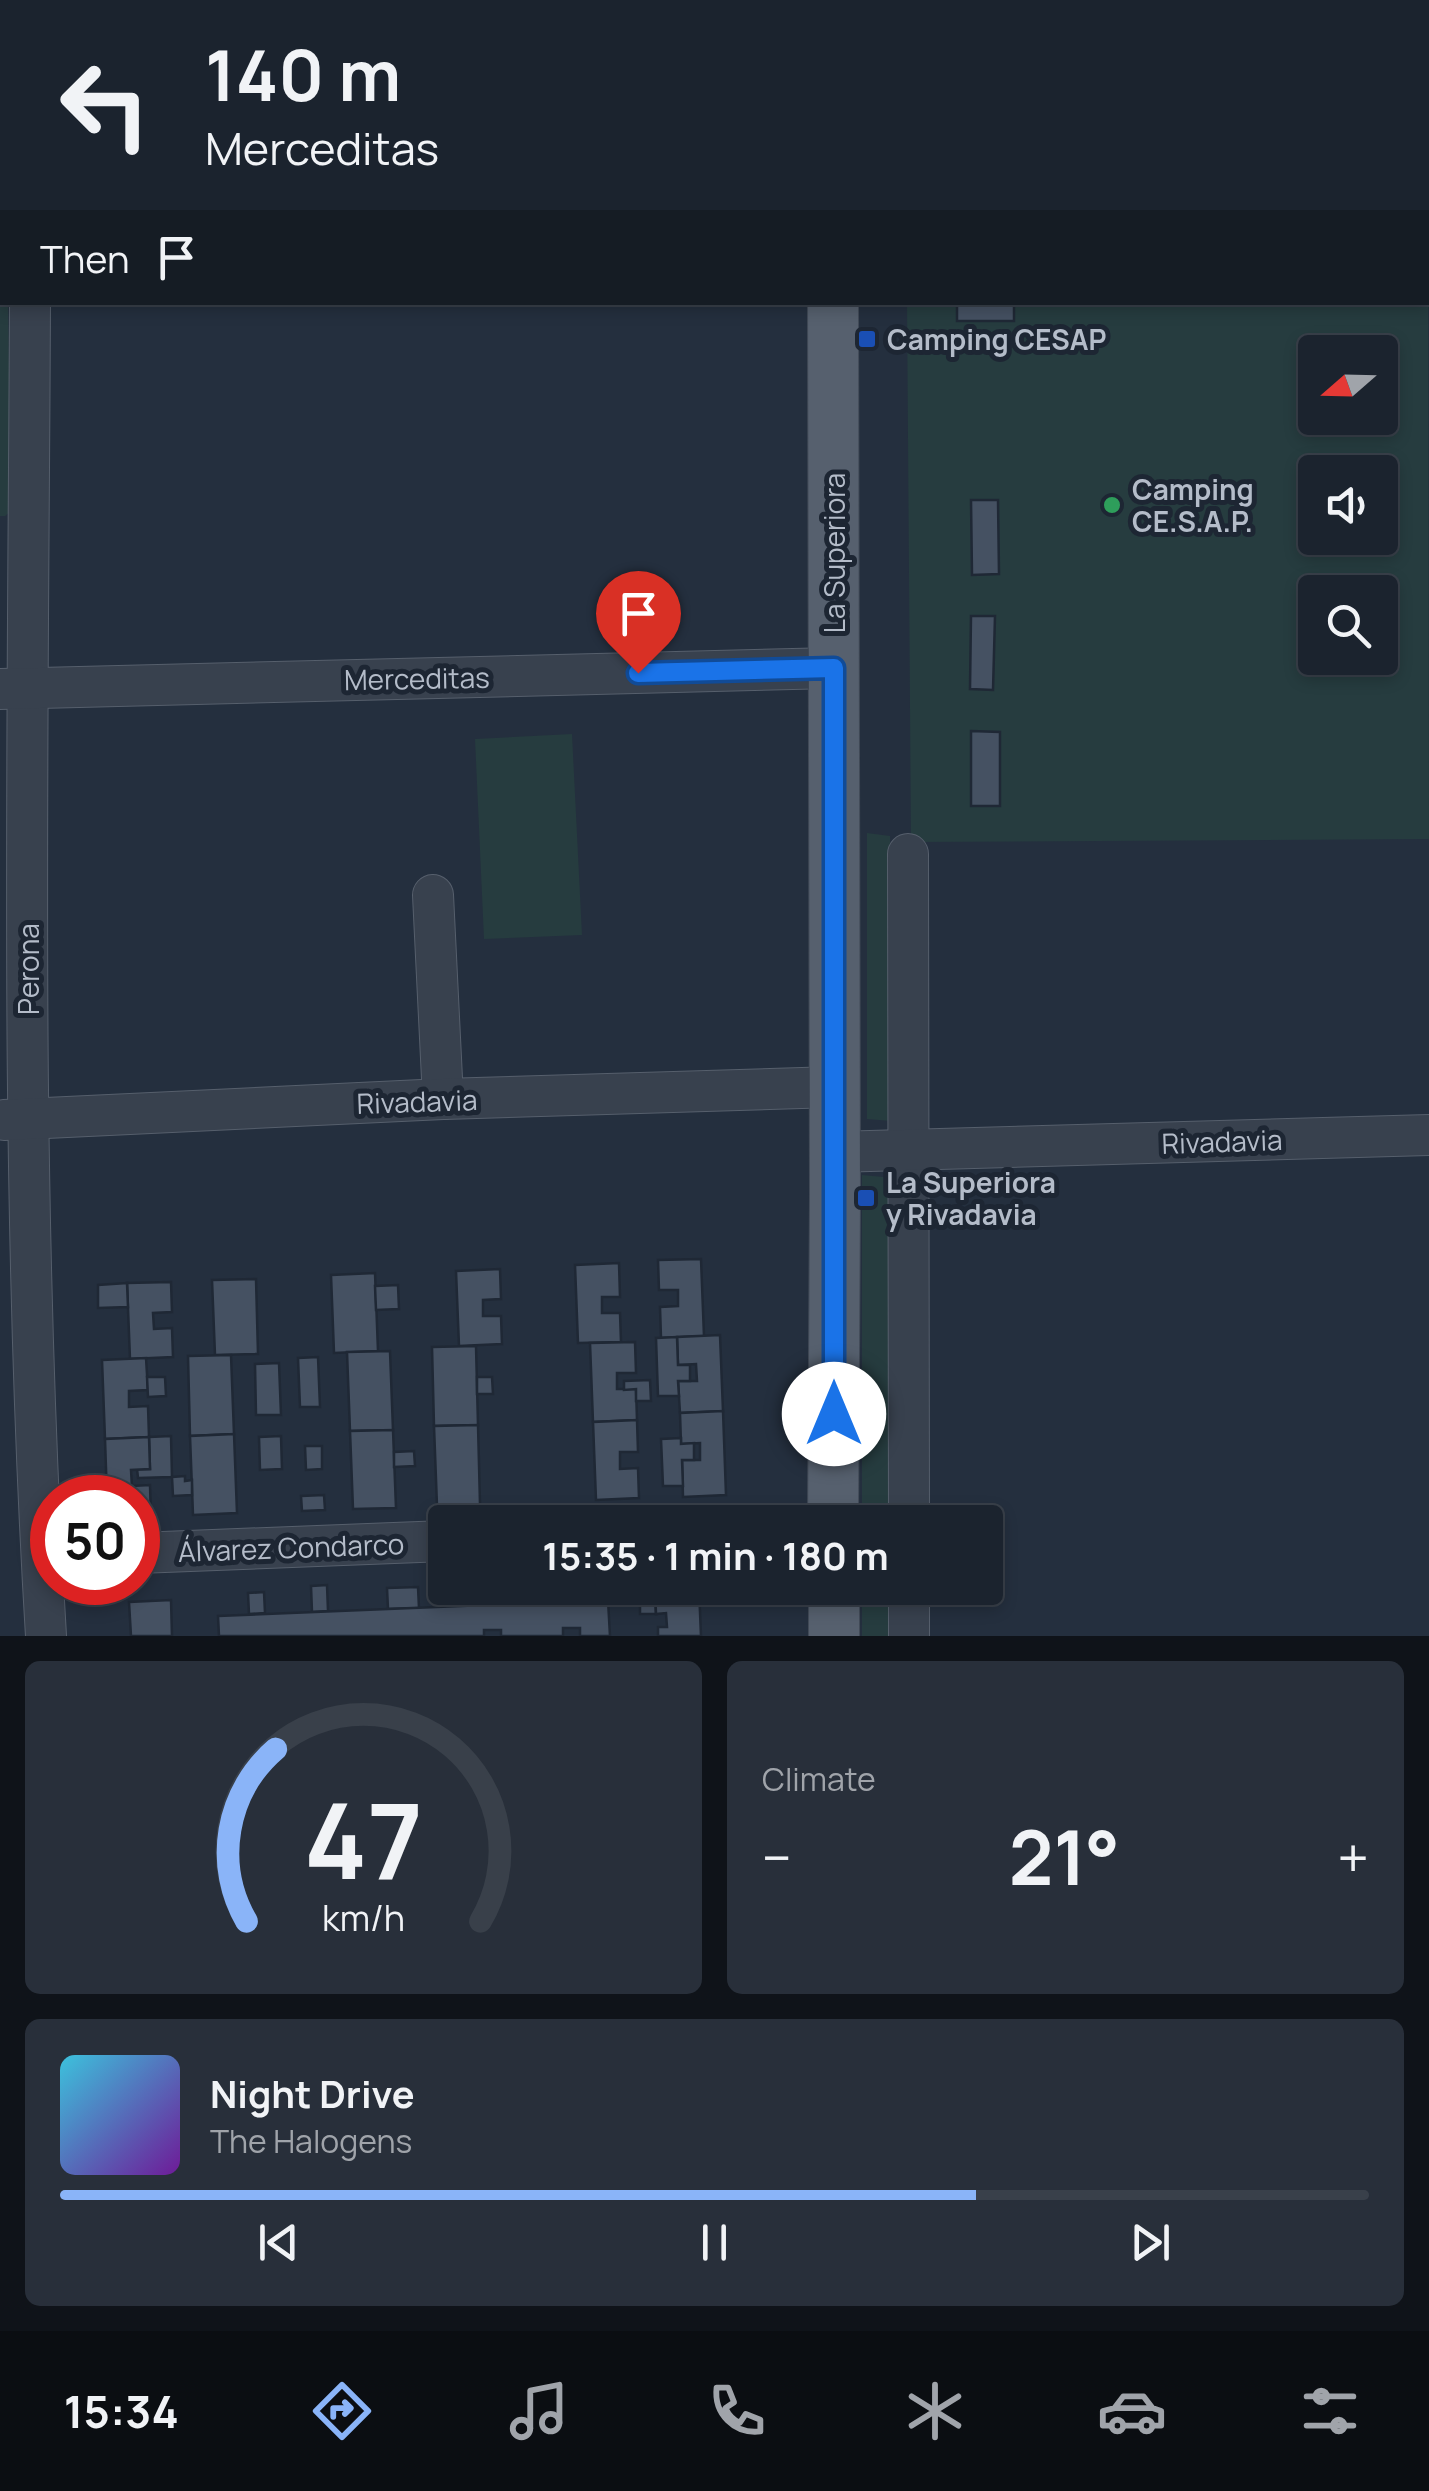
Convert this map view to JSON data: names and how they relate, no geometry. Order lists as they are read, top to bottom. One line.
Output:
{"streets":{"main road":["La Superiora"],"street":["Merceditas","Perona","Rivadavia","Álvarez Condarco"]},"crossings":[["La Superiora","Merceditas"],["La Superiora","Rivadavia"],["Merceditas","Perona"],["Perona","Rivadavia"]],"places":{"transit":["Camping CESAP","La Superiora y Rivadavia"],"other":["Camping CE.S.A.P."]},"north":"left","page":{"turn":["140 m","Merceditas"],"then":"Then","limit":"50","trip":"15:35 · 1 min · 180 m","tile":"Climate","heat":["−","21°","+"],"song":["Night Drive","The Halogens"],"tabs":"15:34","gauge":["47","km/h"]}}
